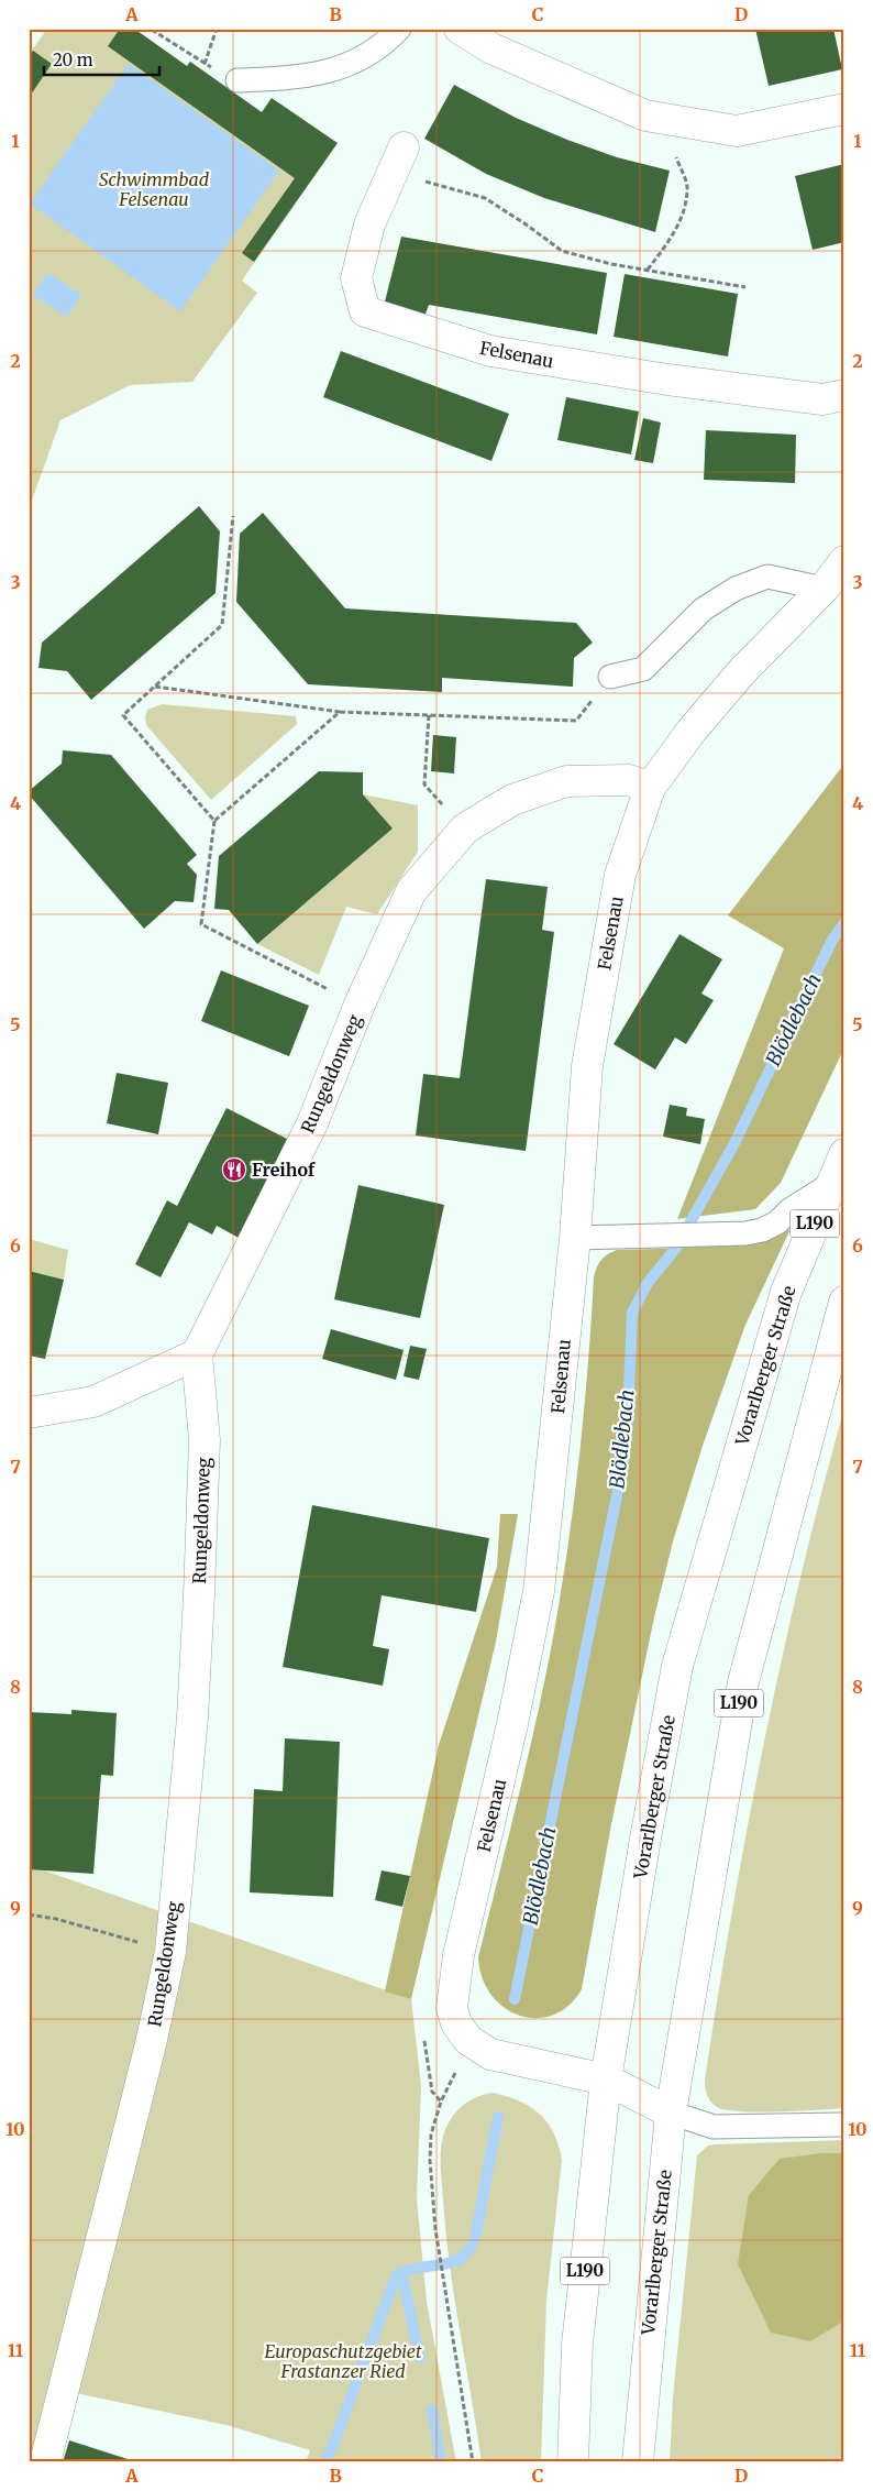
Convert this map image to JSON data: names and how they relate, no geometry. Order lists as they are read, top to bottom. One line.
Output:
{"streets":{"street":["Felsenau","Rungeldonweg","L190","Vorarlberger Straße"]},"crossings":[["Felsenau","Rungeldonweg"],["Felsenau","Vorarlberger Straße"]],"water":["Blödlebach"],"parks":["Schwimmbad Felsenau","Europaschutzgebiet Frastanzer Ried"],"places":{"restaurant":["Freihof"]},"scale_bar":"20 m","grid":{"columns":["A","B","C","D"],"rows":["1","2","3","4","5","6","7","8","9","10","11"]}}
